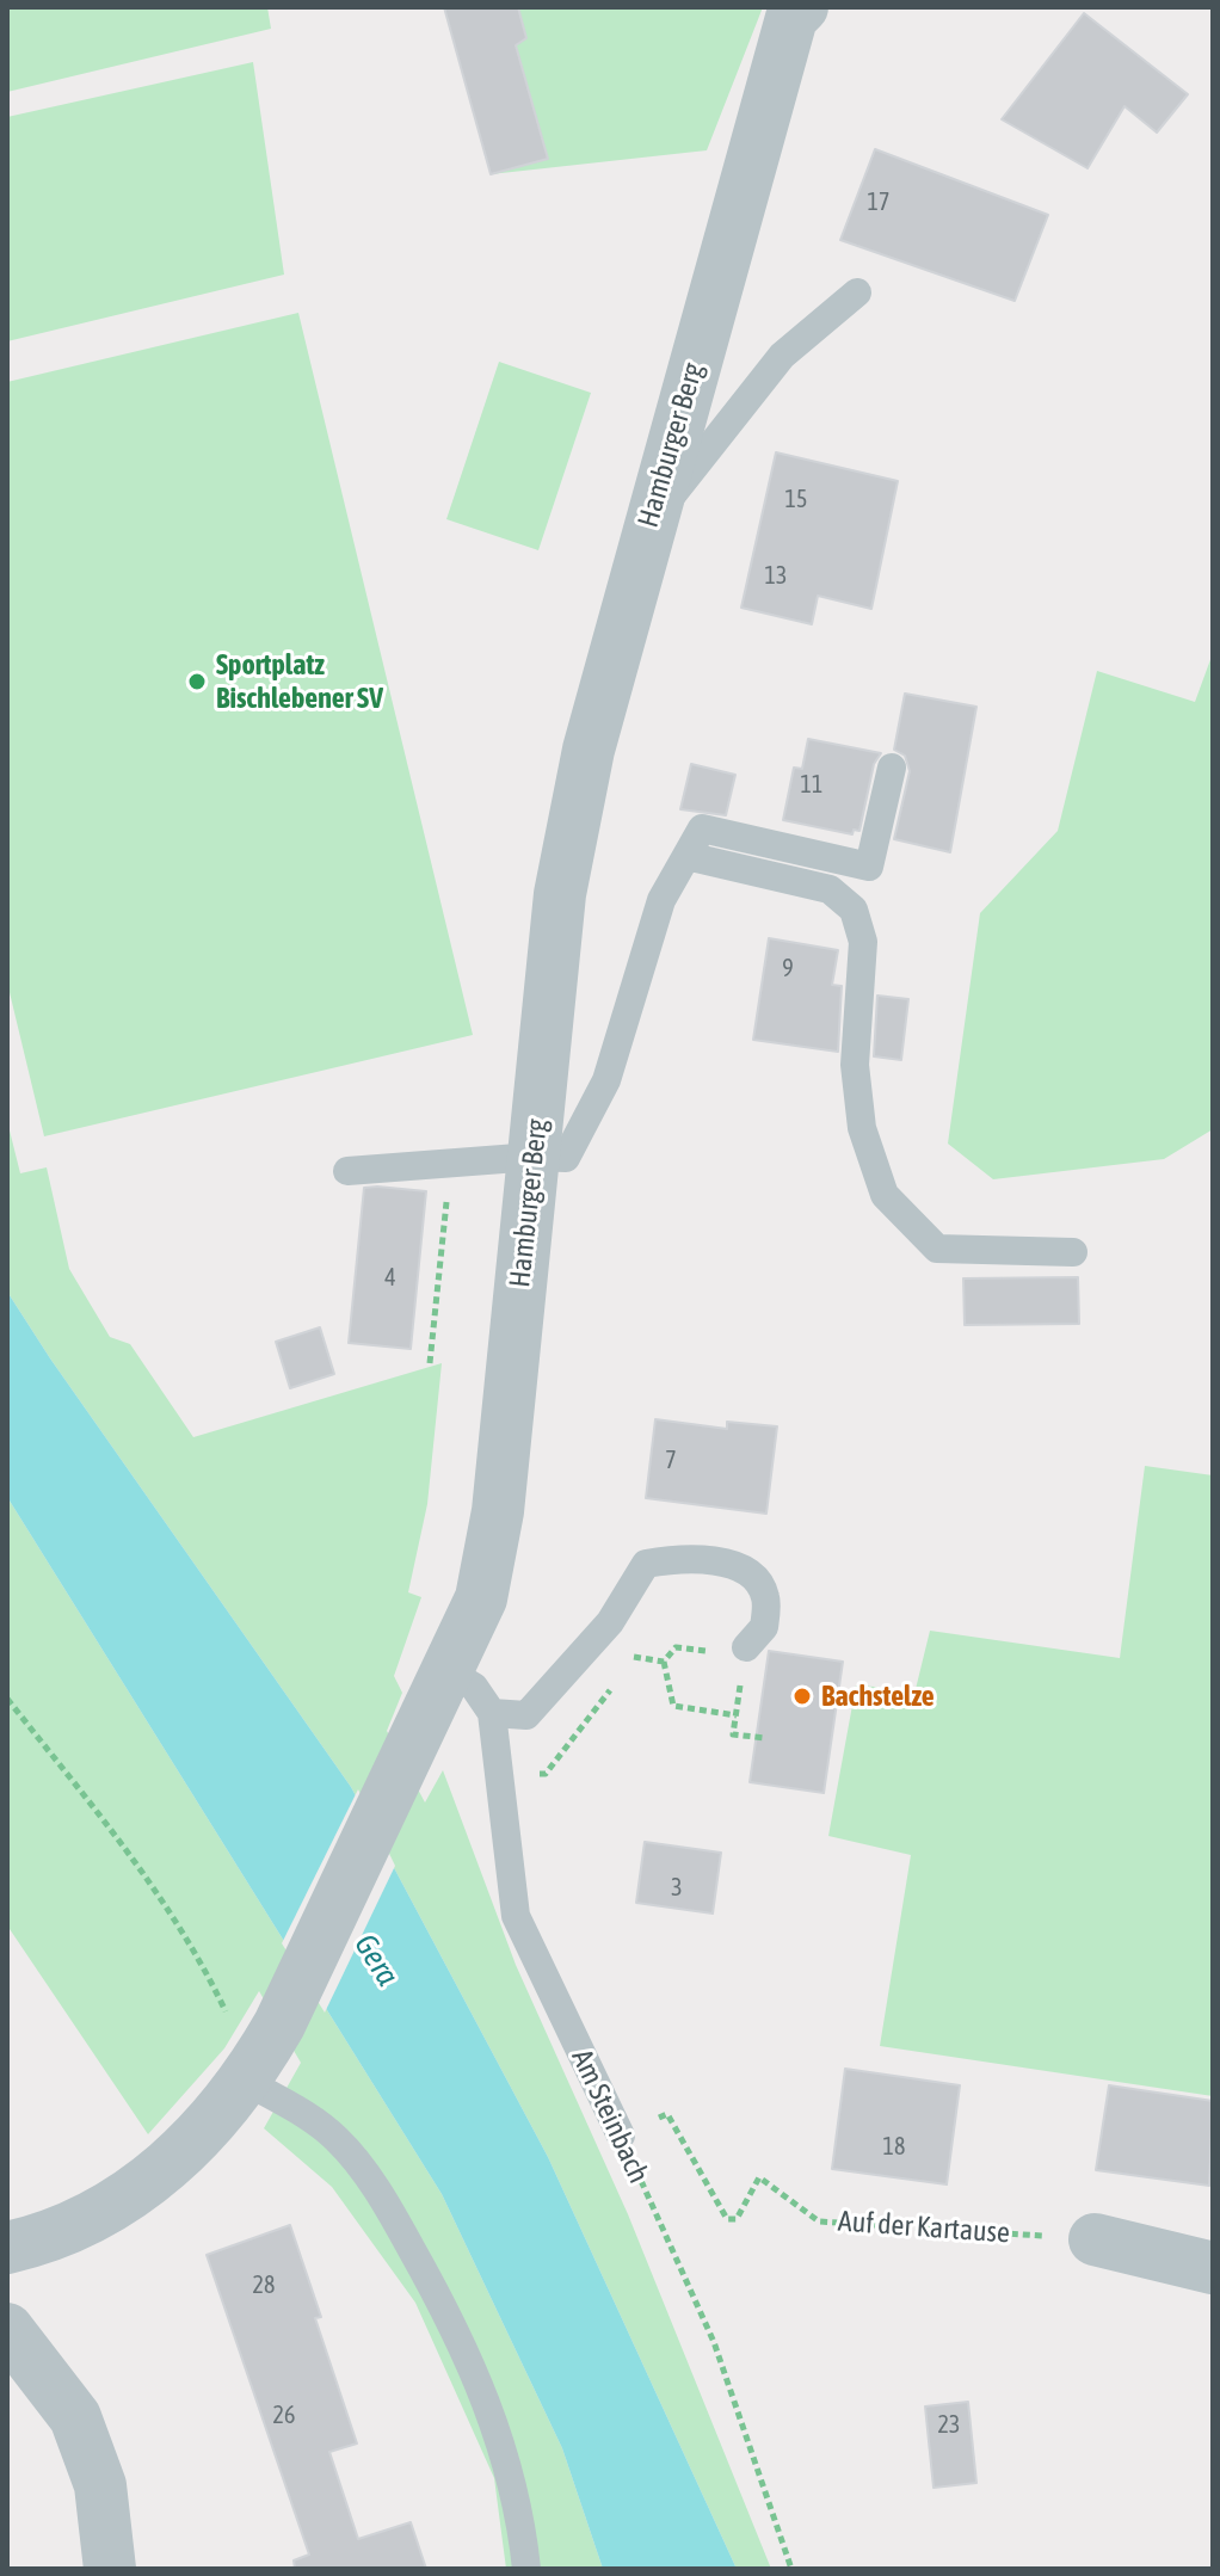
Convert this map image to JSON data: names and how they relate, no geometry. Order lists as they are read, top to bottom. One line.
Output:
{"streets":{"street":["Hamburger Berg"],"lane":["Am Steinbach"],"path":["Auf der Kartause"]},"crossings":[["Am Steinbach","Auf der Kartause"]],"water":["Gera"],"places":["Sportplatz Bischlebener SV","Bachstelze"],"house_numbers":["17","15","13","11","9","4","7","3","18","28","26","23"]}
